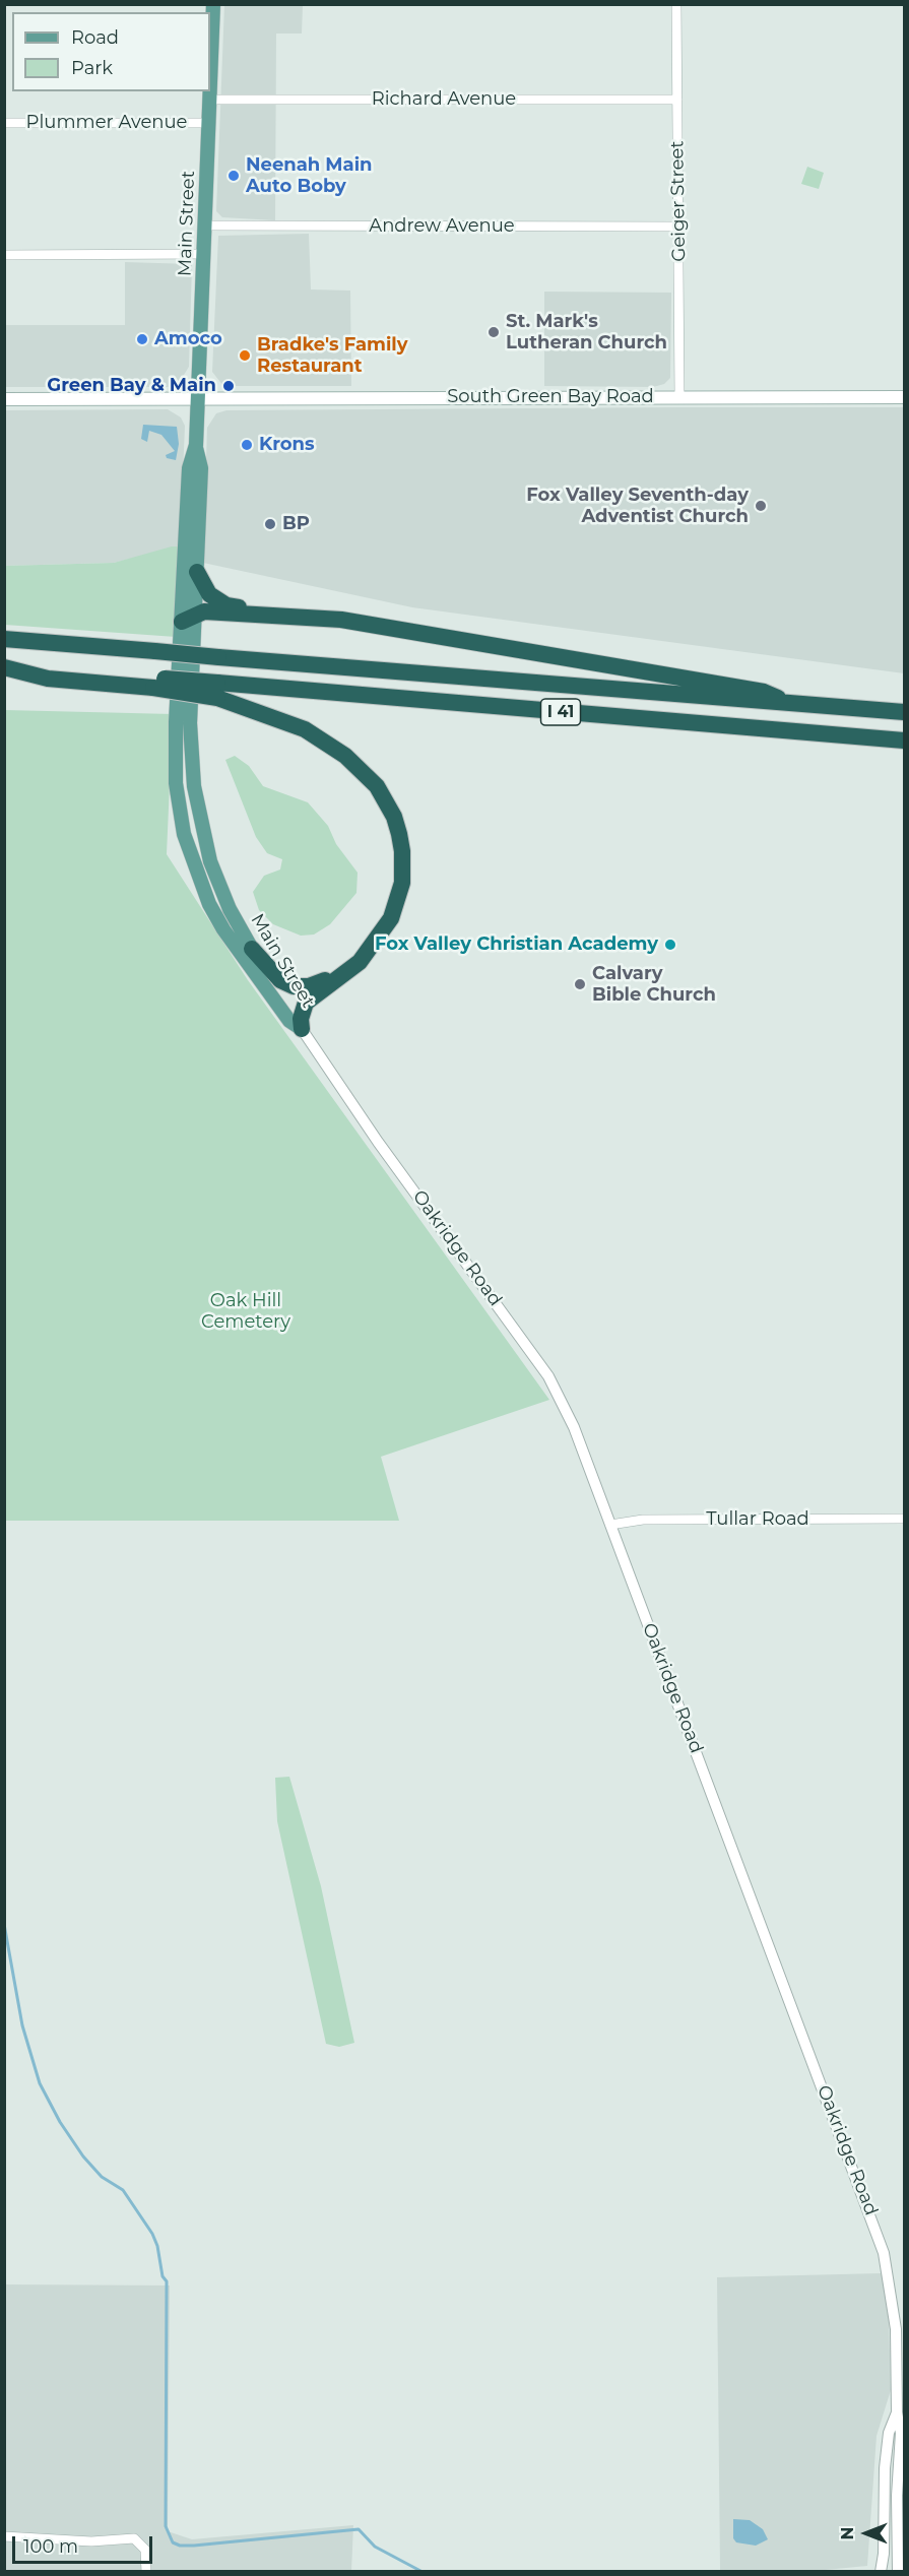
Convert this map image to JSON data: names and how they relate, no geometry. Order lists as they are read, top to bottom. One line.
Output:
{"streets":{"highway":["I 41"],"main road":["Main Street","South Green Bay Road"],"street":["Richard Avenue","Plummer Avenue","Geiger Street","Andrew Avenue","Oakridge Road","Tullar Road"]},"crossings":[["Richard Avenue","Geiger Street"],["Richard Avenue","Main Street"],["Plummer Avenue","Main Street"],["Geiger Street","Andrew Avenue"],["Geiger Street","South Green Bay Road"],["Main Street","Andrew Avenue"],["Main Street","South Green Bay Road"],["Main Street","Oakridge Road"],["Oakridge Road","Tullar Road"]],"parks":["Oak Hill Cemetery"],"places":["Neenah Main Auto Boby","St. Mark's Lutheran Church","Amoco","Bradke's Family Restaurant","Green Bay & Main","Krons","Fox Valley Seventh-day Adventist Church","BP","Fox Valley Christian Academy","Calvary Bible Church"],"legend":["Road","Park"],"scale_bar":"100 m","north":"left"}
